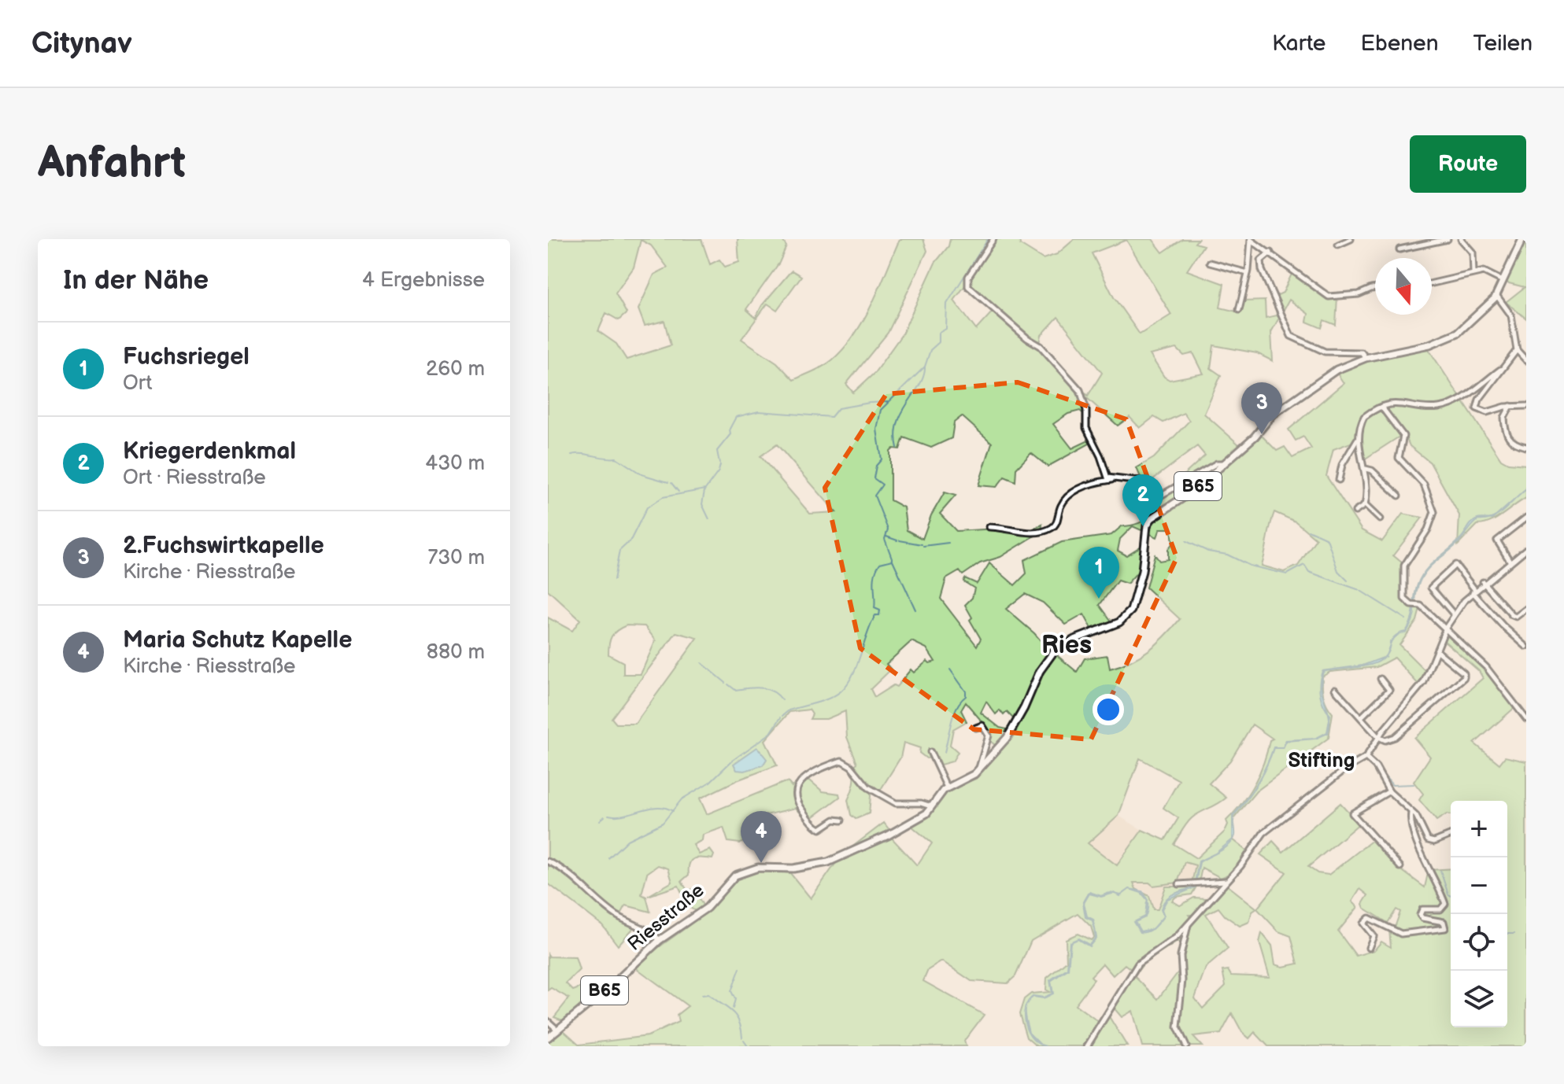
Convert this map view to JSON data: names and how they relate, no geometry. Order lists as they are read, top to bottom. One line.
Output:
{"streets":{"main road":["B65","Riesstraße"]},"districts":["Ries","Stifting"],"north":"bottom","page":{"header":"Citynav","nav":["Karte","Ebenen","Teilen"],"buttons":"Route","title":"Anfahrt","heading":["In der Nähe","4 Ergebnisse"],"list":[{"mark":"1","name":"Fuchsriegel","note":"Ort","value":"260 m"},{"mark":"2","name":"Kriegerdenkmal","note":"Ort · Riesstraße","value":"430 m"},{"mark":"3","name":"2.Fuchswirtkapelle","note":"Kirche · Riesstraße","value":"730 m"},{"mark":"4","name":"Maria Schutz Kapelle","note":"Kirche · Riesstraße","value":"880 m"}],"pins":["3","2","1","4"],"map_buttons":["+","−"]}}
